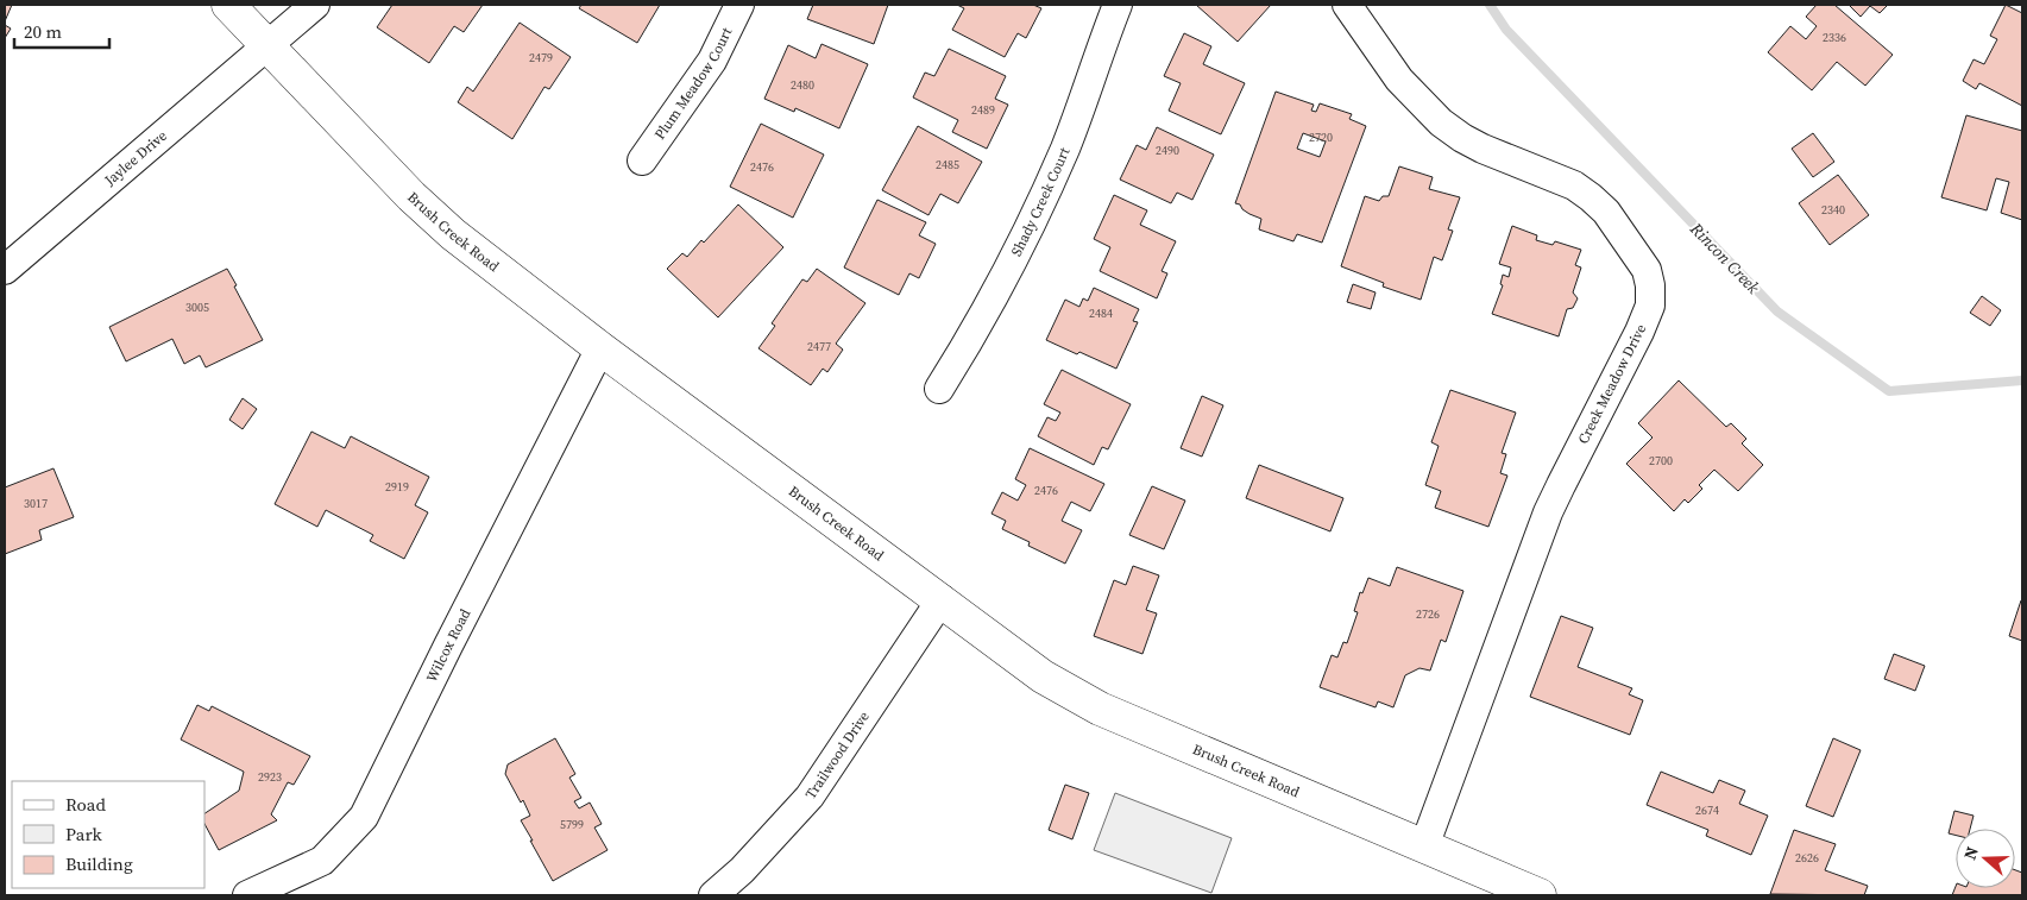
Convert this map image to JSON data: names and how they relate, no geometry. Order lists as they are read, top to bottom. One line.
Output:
{"streets":{"street":["Plum Meadow Court","Jaylee Drive","Shady Creek Court","Brush Creek Road","Creek Meadow Drive","Wilcox Road","Trailwood Drive"]},"crossings":[["Jaylee Drive","Brush Creek Road"],["Brush Creek Road","Creek Meadow Drive"],["Brush Creek Road","Wilcox Road"],["Brush Creek Road","Trailwood Drive"]],"water":["Rincon Creek"],"house_numbers":["2336","2479","2480","2489","2720","2490","2485","2476","2340","3005","2484","2477","2700","2919","2476","3017","2726","2923","2674","5799","2626"],"legend":["Road","Park","Building"],"scale_bar":"20 m","north":"left"}
